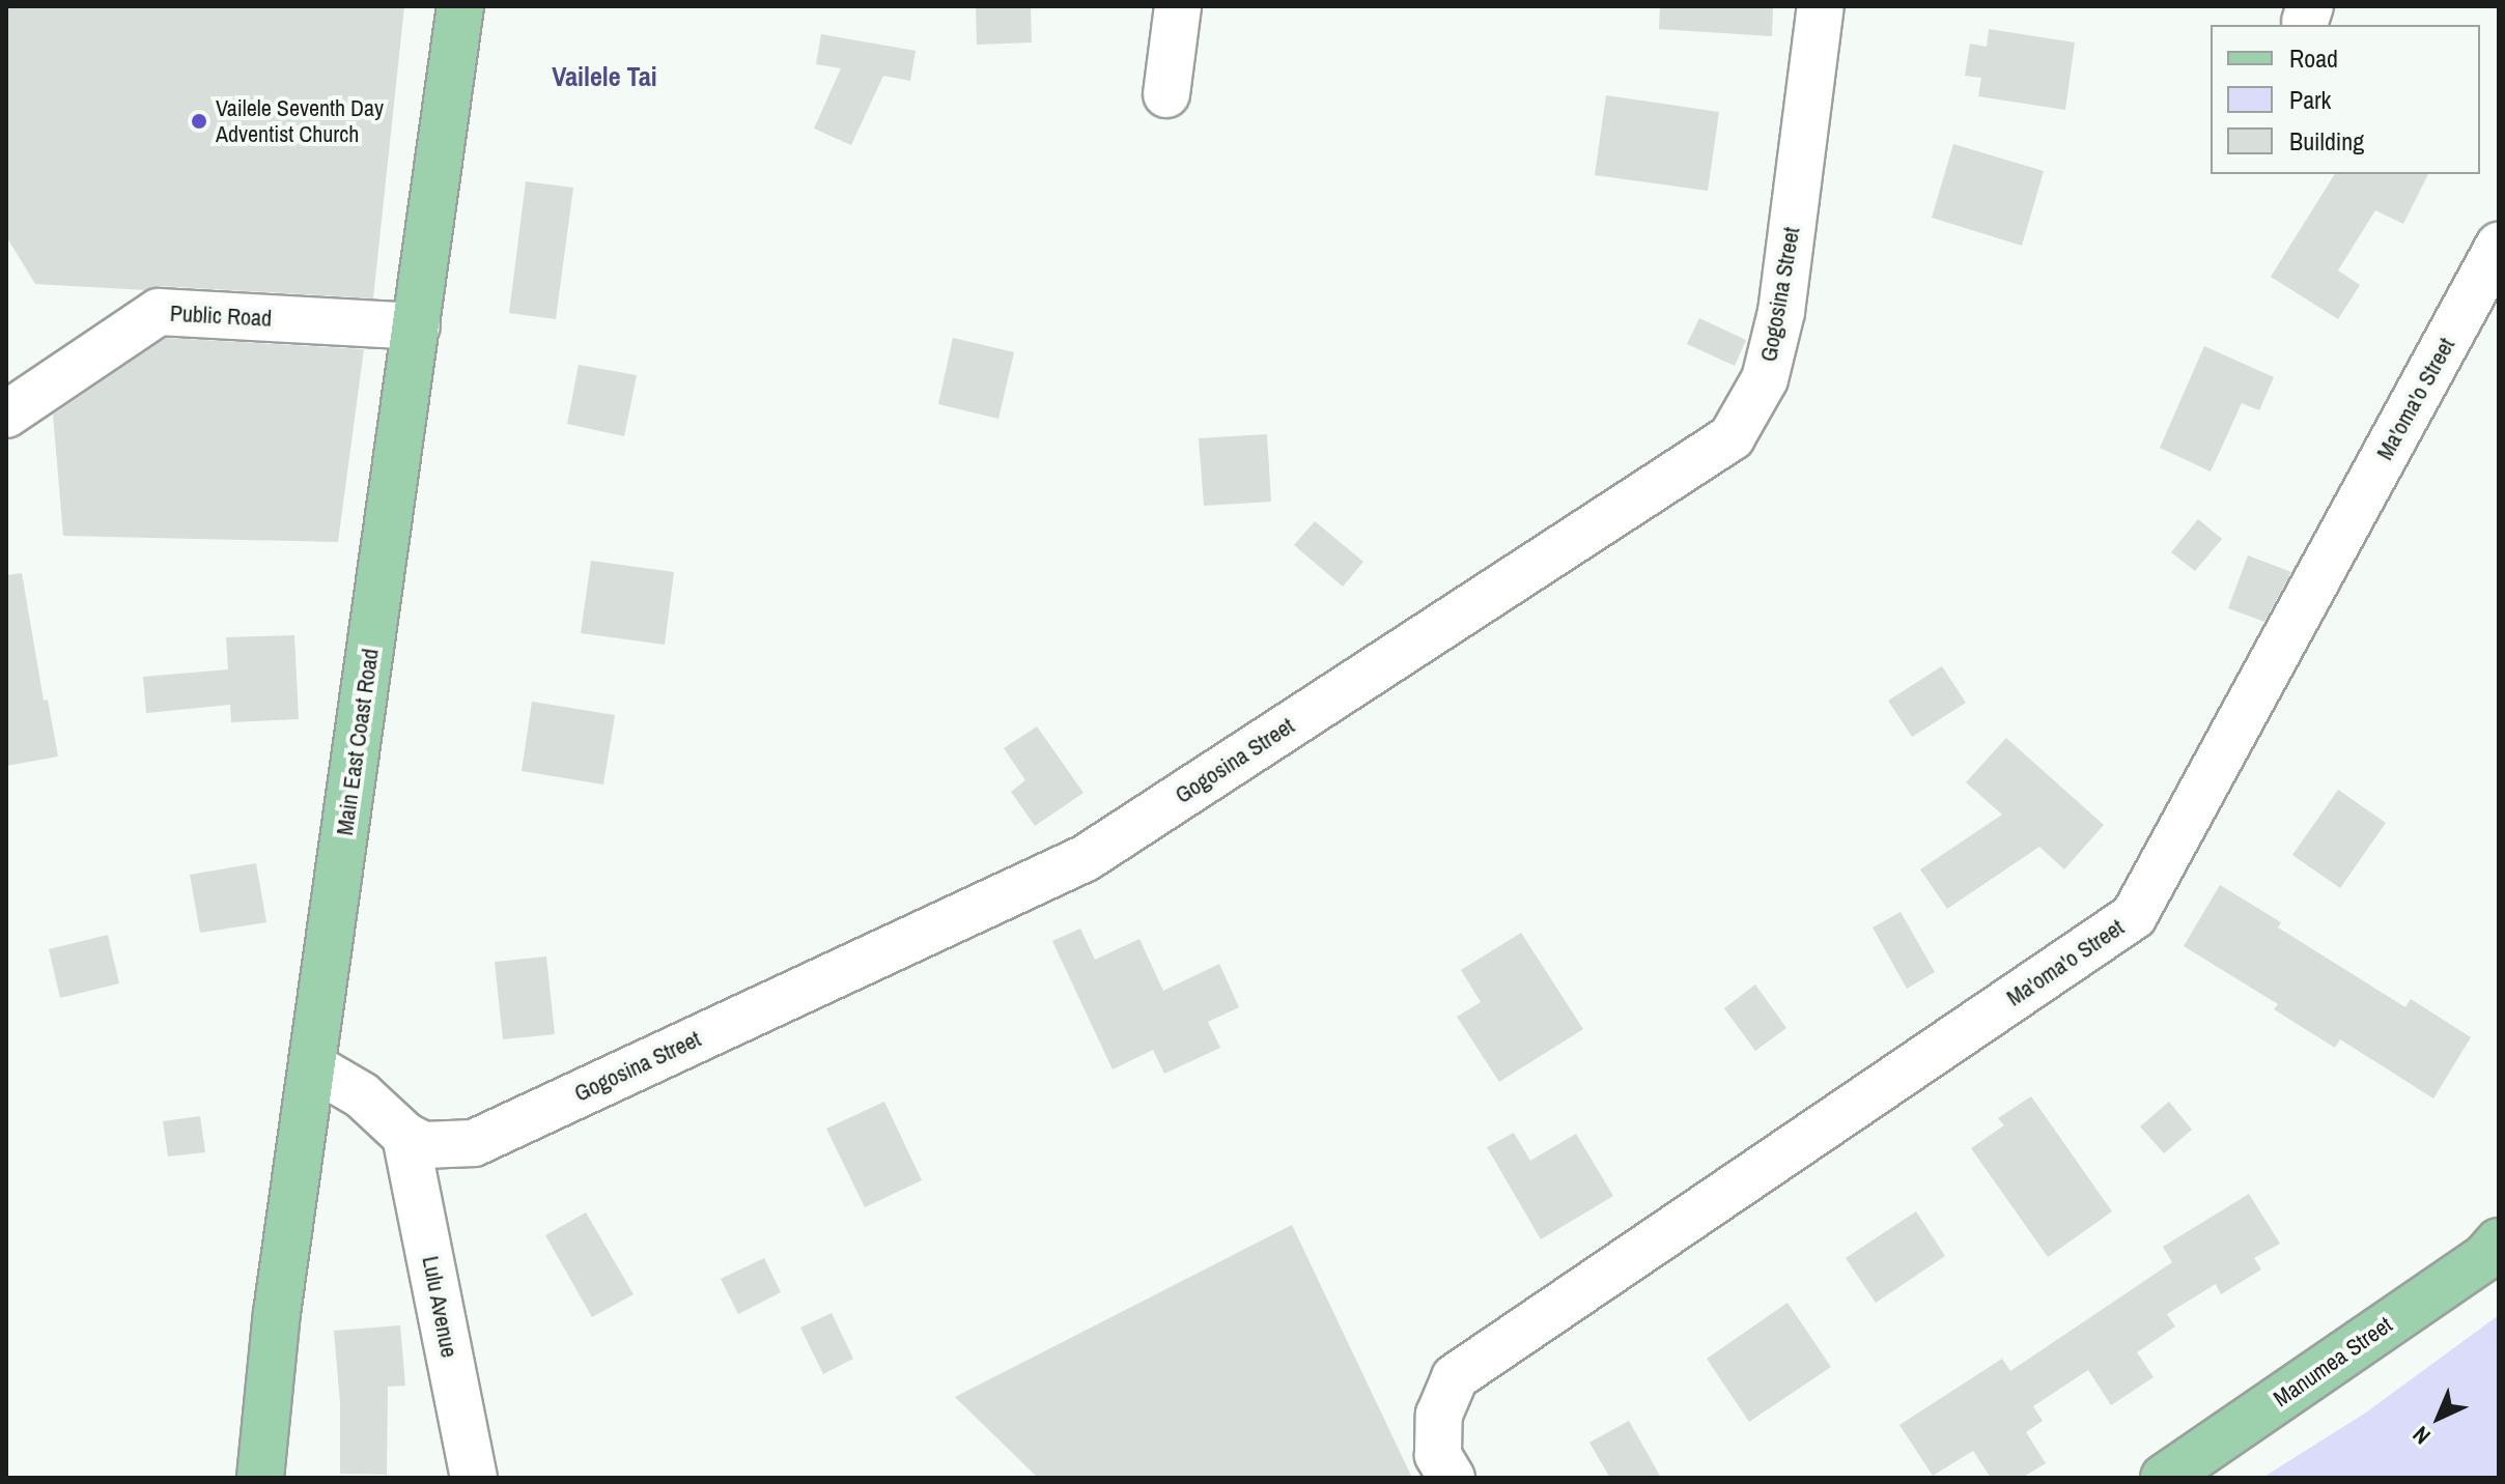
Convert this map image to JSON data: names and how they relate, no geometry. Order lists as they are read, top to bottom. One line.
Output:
{"streets":{"main road":["Main East Coast Road","Manumea Street"],"street":["Gogosina Street","Public Road","Ma'oma'o Street","Lulu Avenue"]},"crossings":[["Gogosina Street","Lulu Avenue"],["Public Road","Main East Coast Road"]],"districts":["Vailele Tai"],"places":["Vailele Seventh Day Adventist Church"],"legend":["Road","Park","Building"],"north":"bottom left"}
